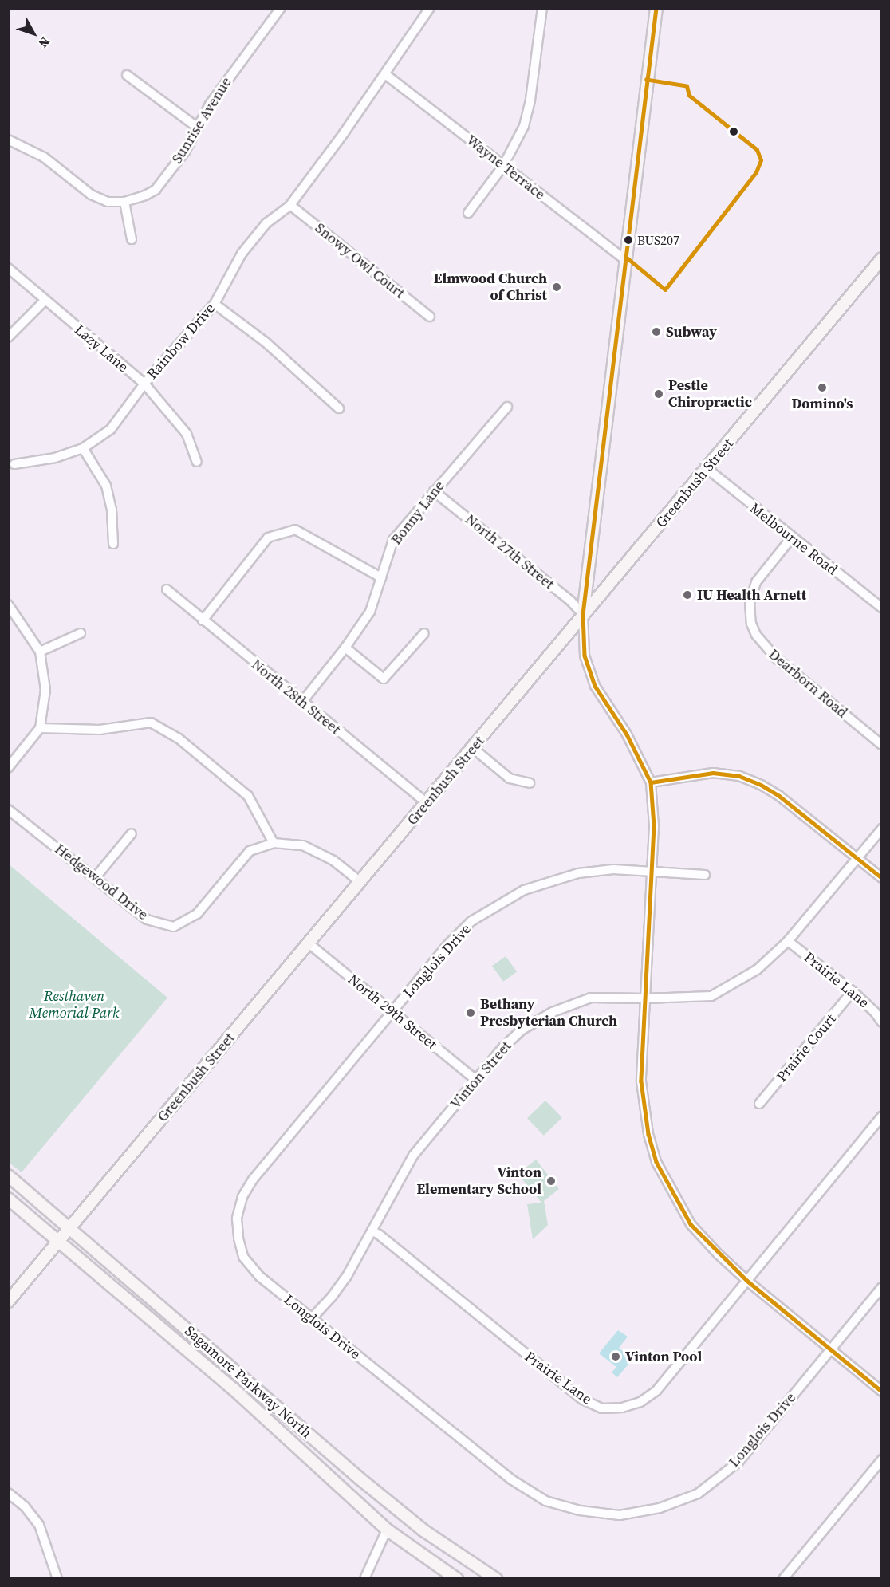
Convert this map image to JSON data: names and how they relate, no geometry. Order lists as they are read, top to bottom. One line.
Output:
{"streets":{"main road":["Greenbush Street","Sagamore Parkway North"],"street":["Sunrise Avenue","Wayne Terrace","Snowy Owl Court","Rainbow Drive","Lazy Lane","Bonny Lane","Melbourne Road","North 27th Street","Dearborn Road","North 28th Street","Hedgewood Drive","Longlois Drive","Prairie Lane","North 29th Street","Prairie Court","Vinton Street"]},"crossings":[["Wayne Terrace","Rainbow Drive"],["Snowy Owl Court","Rainbow Drive"],["Rainbow Drive","Lazy Lane"],["Greenbush Street","Melbourne Road"],["Greenbush Street","North 27th Street"],["Greenbush Street","North 28th Street"],["Greenbush Street","Hedgewood Drive"],["Greenbush Street","North 29th Street"],["Greenbush Street","Sagamore Parkway North"],["Bonny Lane","North 27th Street"],["Bonny Lane","North 28th Street"],["Melbourne Road","Dearborn Road"],["Longlois Drive","North 29th Street"],["Longlois Drive","Vinton Street"],["Prairie Lane","Prairie Court"],["Prairie Lane","Vinton Street"],["North 29th Street","Vinton Street"]],"parks":["Resthaven Memorial Park"],"places":["BUS207","Elmwood Church of Christ","Subway","Domino's","Pestle Chiropractic","IU Health Arnett","Bethany Presbyterian Church","Vinton Elementary School","Vinton Pool"],"north":"bottom right"}
